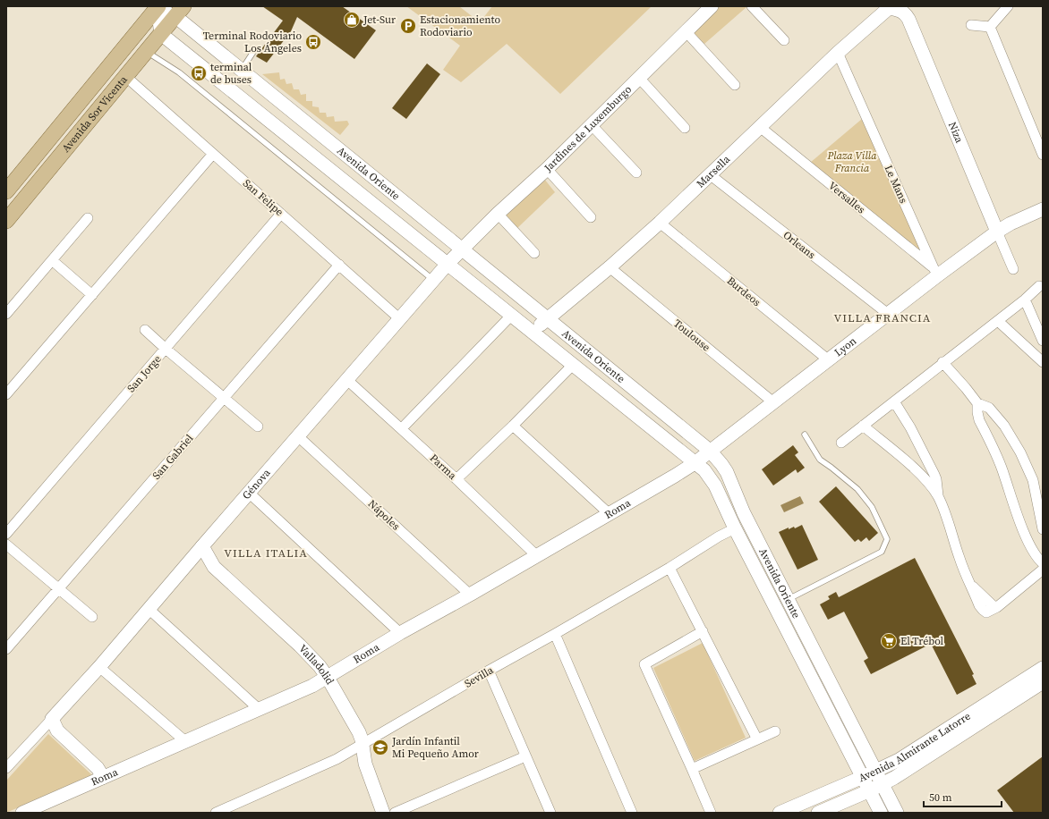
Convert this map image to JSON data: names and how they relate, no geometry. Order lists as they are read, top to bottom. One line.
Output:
{"streets":{"main road":["Avenida Sor Vicenta"],"street":["Jardines de Luxemburgo","Niza","Marsella","Avenida Oriente","Le Mans","San Felipe","Versalles","Orleans","Burdeos","Toulouse","Lyon","San Jorge","San Gabriel","Parma","Génova","Roma","Nápoles","Valladolid","Sevilla","Avenida Almirante Latorre"]},"crossings":[["Avenida Sor Vicenta","Avenida Oriente"],["Avenida Sor Vicenta","San Felipe"],["Jardines de Luxemburgo","Avenida Oriente"],["Jardines de Luxemburgo","Génova"],["Niza","Marsella"],["Niza","Lyon"],["Marsella","Avenida Oriente"],["Marsella","Le Mans"],["Marsella","Versalles"],["Marsella","Orleans"],["Marsella","Burdeos"],["Marsella","Toulouse"],["Avenida Oriente","Lyon"],["Avenida Oriente","Génova"],["Avenida Oriente","Roma"],["Avenida Oriente","Sevilla"],["Avenida Oriente","Avenida Almirante Latorre"],["Le Mans","Versalles"],["Le Mans","Lyon"],["San Felipe","San Jorge"],["San Felipe","San Gabriel"],["San Felipe","Génova"],["Versalles","Lyon"],["Orleans","Lyon"],["Burdeos","Lyon"],["Toulouse","Lyon"],["Lyon","Roma"],["Parma","Génova"],["Parma","Roma"],["Génova","Nápoles"],["Génova","Valladolid"],["Roma","Nápoles"],["Roma","Valladolid"],["Valladolid","Sevilla"]],"districts":["VILLA FRANCIA","VILLA ITALIA"],"parks":["Plaza Villa Francia"],"places":{"shop":["Jet-Sur"],"parking":["Estacionamiento Rodoviario"],"bus stop":["Terminal Rodoviario Los Ángeles","terminal de buses"],"supermarket":["El Trébol"],"school or university":["Jardín Infantil Mi Pequeño Amor"]},"scale_bar":"50 m"}
